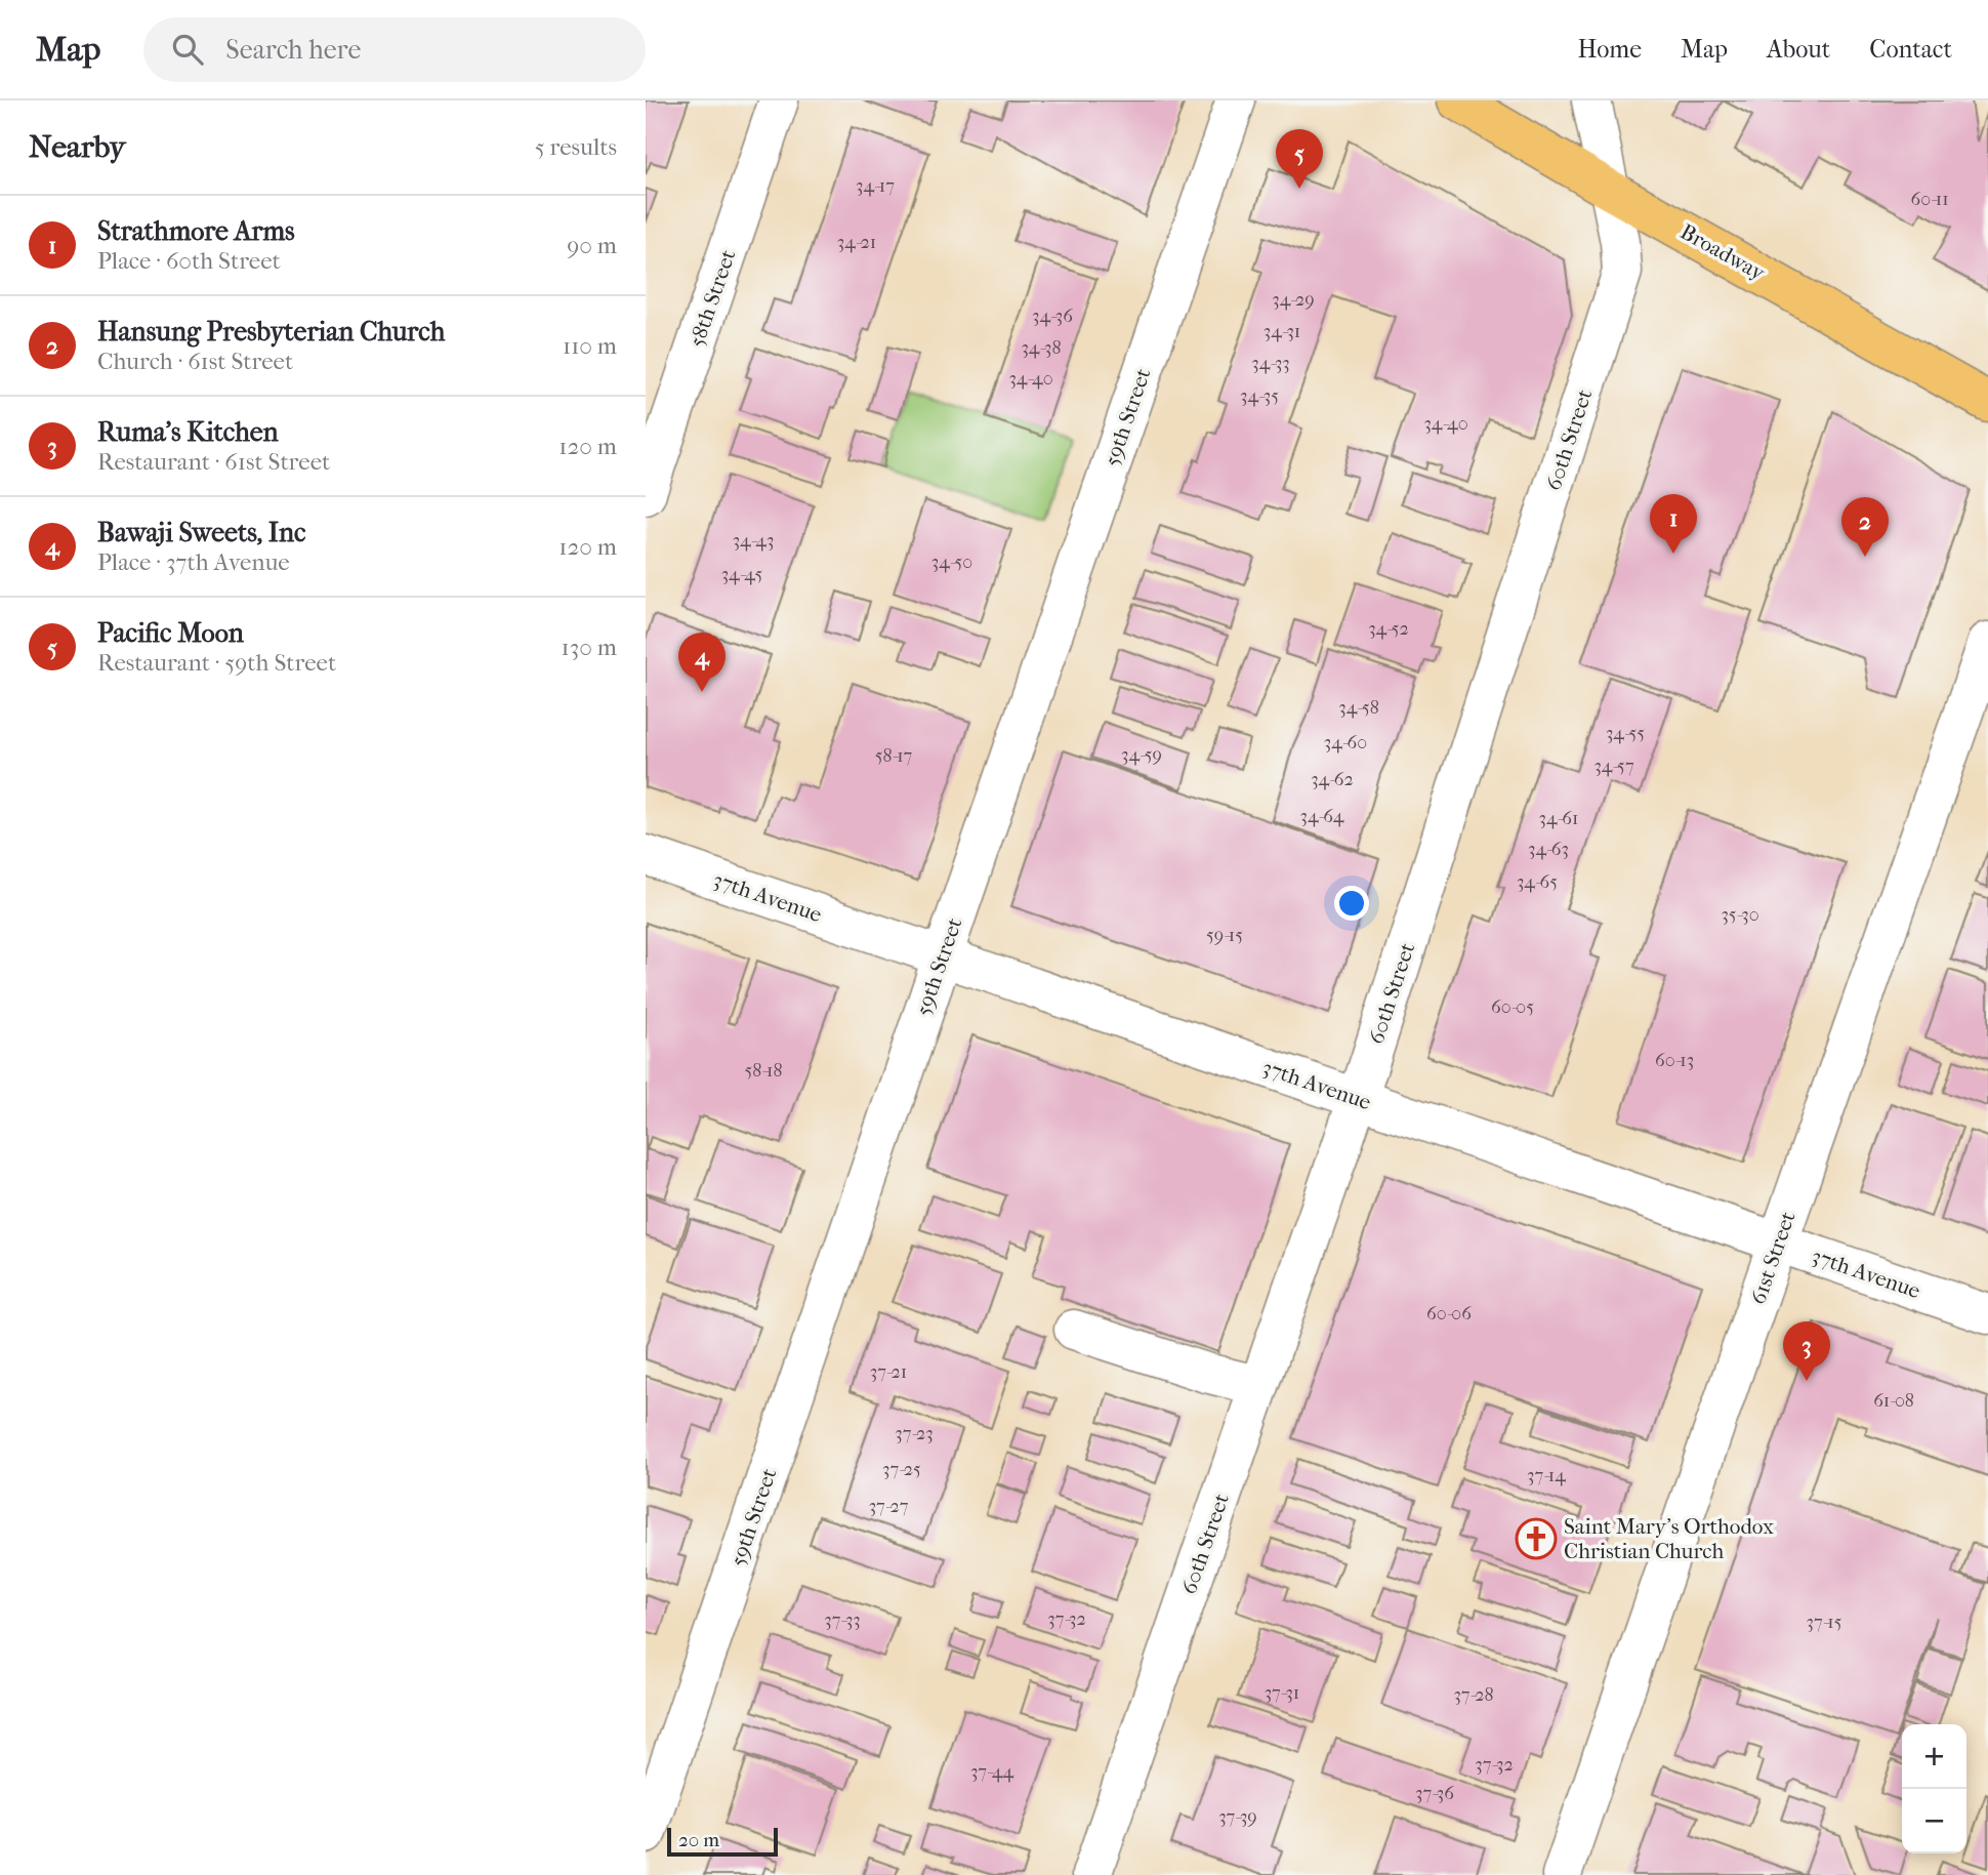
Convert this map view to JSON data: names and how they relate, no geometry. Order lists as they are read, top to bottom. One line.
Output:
{"streets":{"main road":["Broadway"],"street":["58th Street","59th Street","60th Street","37th Avenue","61st Street"]},"crossings":[["Broadway","60th Street"],["59th Street","37th Avenue"],["60th Street","37th Avenue"],["37th Avenue","61st Street"]],"places":{"church":["Saint Mary's Orthodox Christian Church"]},"house_numbers":["34-17","60-11","34-21","34-29","34-36","34-31","34-38","34-33","34-40","34-35","34-40","34-43","34-50","34-45","34-52","34-58","34-55","34-60","34-59","58-17","34-57","34-62","34-64","34-61","34-63","34-65","35-30","59-15","60-05","60-13","58-18","60-06","37-21","61-08","37-23","37-25","37-14","37-27","37-32","37-33","37-15","37-31","37-28","37-32","37-44","37-36","37-39"],"scale_bar":"20 m","page":{"header":"Map","search":"Search here","nav":["Home","Map","About","Contact"],"heading":["Nearby","5 results"],"pins":["5","1","2","4","3"],"list":[{"mark":"1","name":"Strathmore Arms","note":"Place · 60th Street","value":"90 m"},{"mark":"2","name":"Hansung Presbyterian Church","note":"Church · 61st Street","value":"110 m"},{"mark":"3","name":"Ruma's Kitchen","note":"Restaurant · 61st Street","value":"120 m"},{"mark":"4","name":"Bawaji Sweets, Inc","note":"Place · 37th Avenue","value":"120 m"},{"mark":"5","name":"Pacific Moon","note":"Restaurant · 59th Street","value":"130 m"}],"map_buttons":["+","−"],"scale":"20 m"}}
